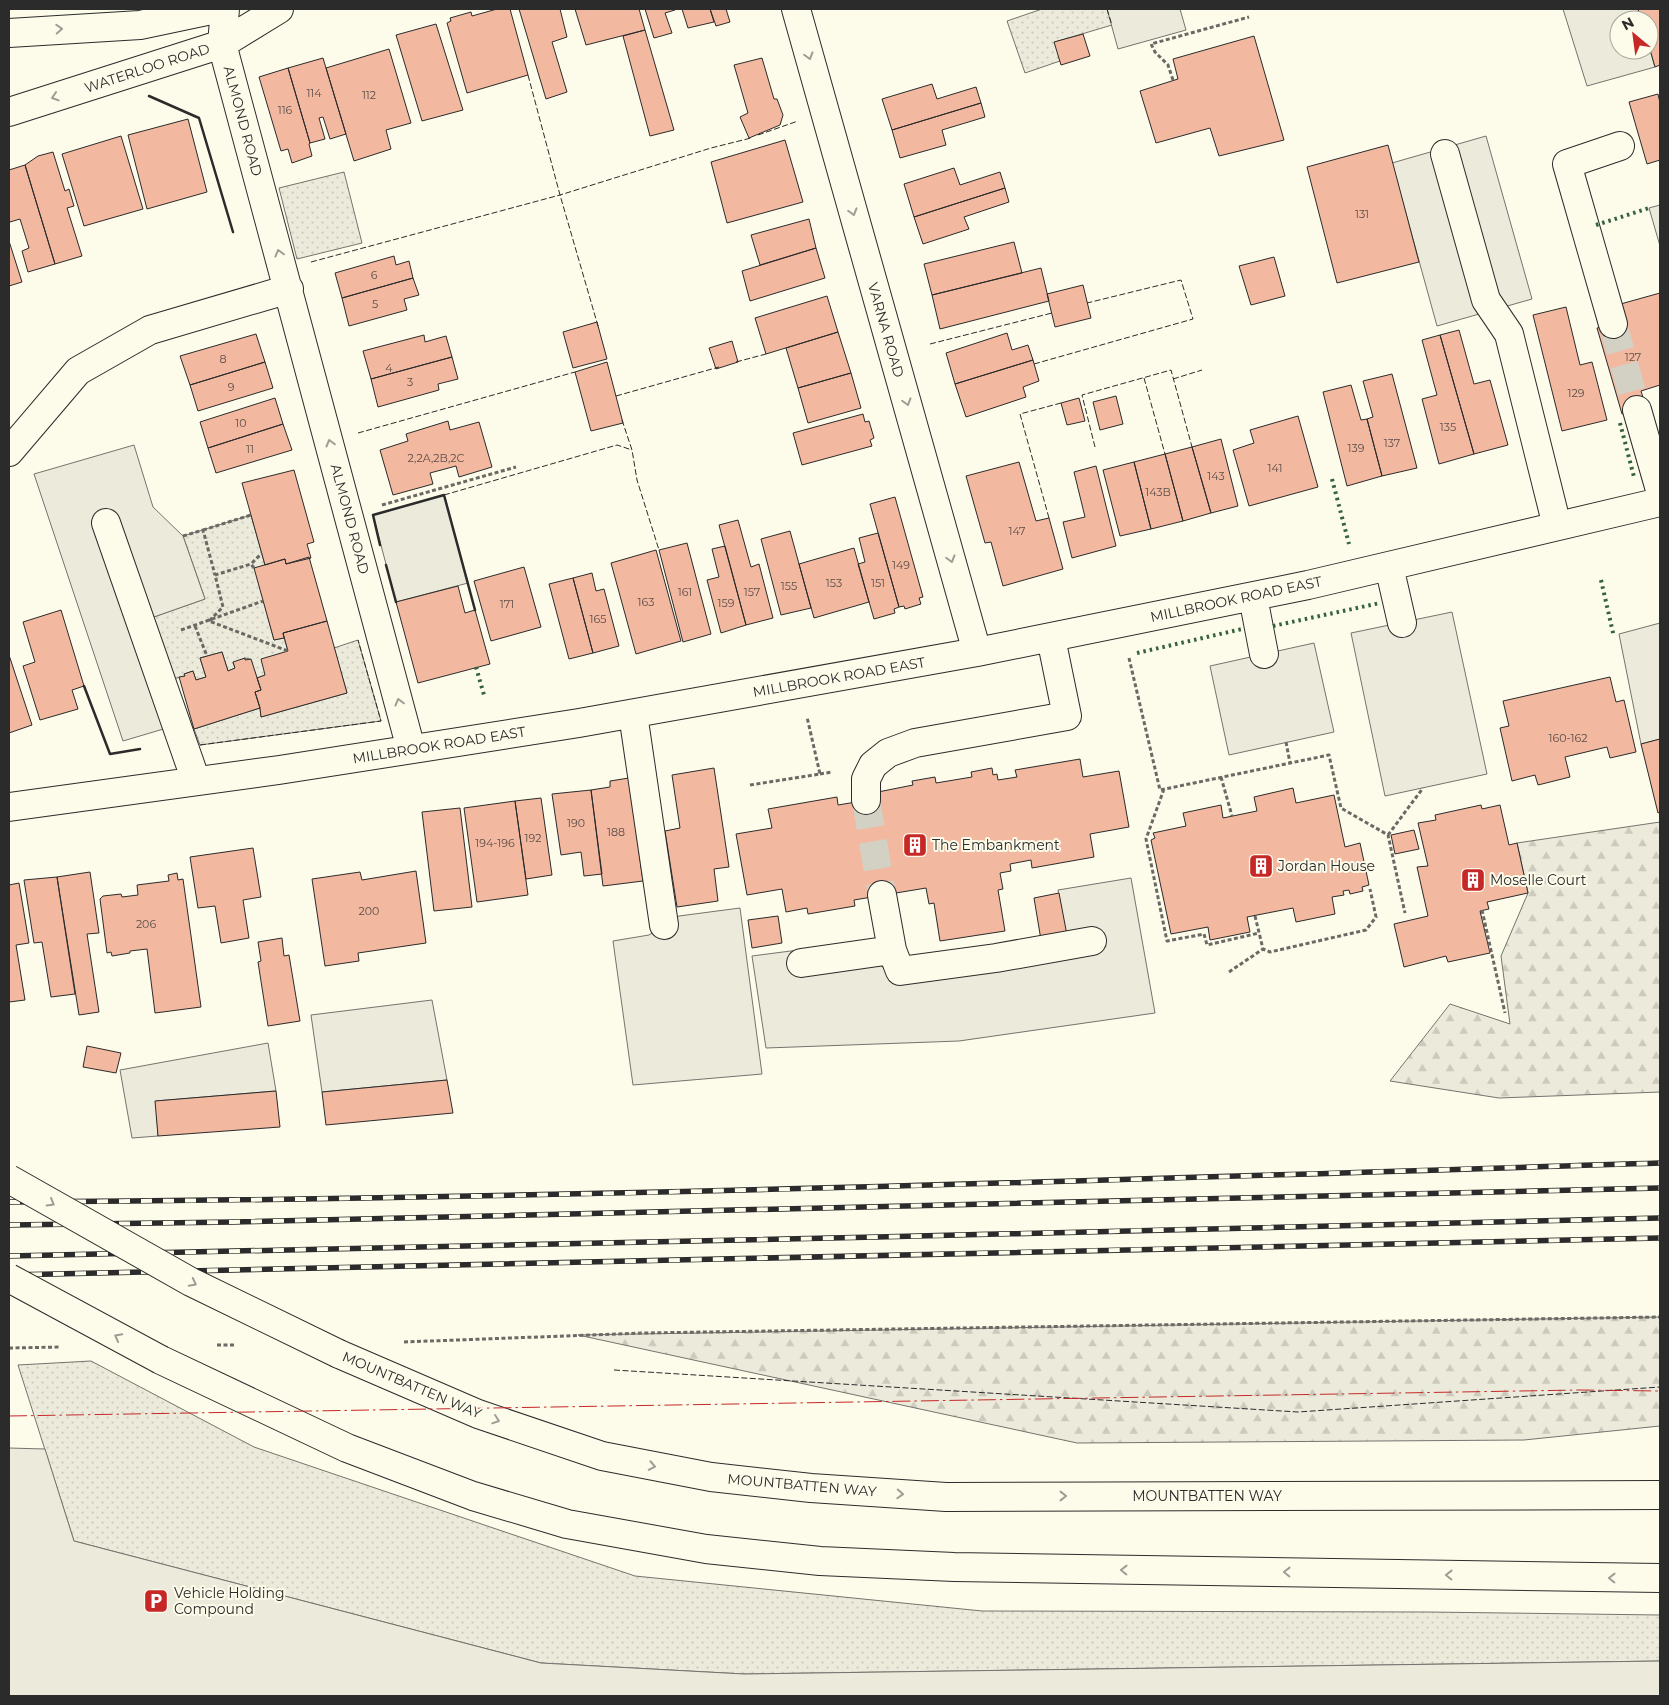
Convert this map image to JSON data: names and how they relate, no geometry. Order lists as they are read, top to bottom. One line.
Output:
{"streets":{"main road":["WATERLOO ROAD","ALMOND ROAD","VARNA ROAD","MILLBROOK ROAD EAST","MOUNTBATTEN WAY"]},"crossings":[["WATERLOO ROAD","ALMOND ROAD"],["ALMOND ROAD","MILLBROOK ROAD EAST"],["VARNA ROAD","MILLBROOK ROAD EAST"]],"one_way":["VARNA ROAD"],"places":{"building":["The Embankment","Jordan House","Moselle Court"],"parking":["Vehicle Holding Compound"]},"house_numbers":["114","112","116","131","6","5","127","8","4","3","9","129","10","135","137","139","11","2,2A,2B,2C","141","143","143B","147","149","153","151","155","161","157","163","159","171","165","160-162","190","188","192","194-196","200","206"],"north":"top left"}
